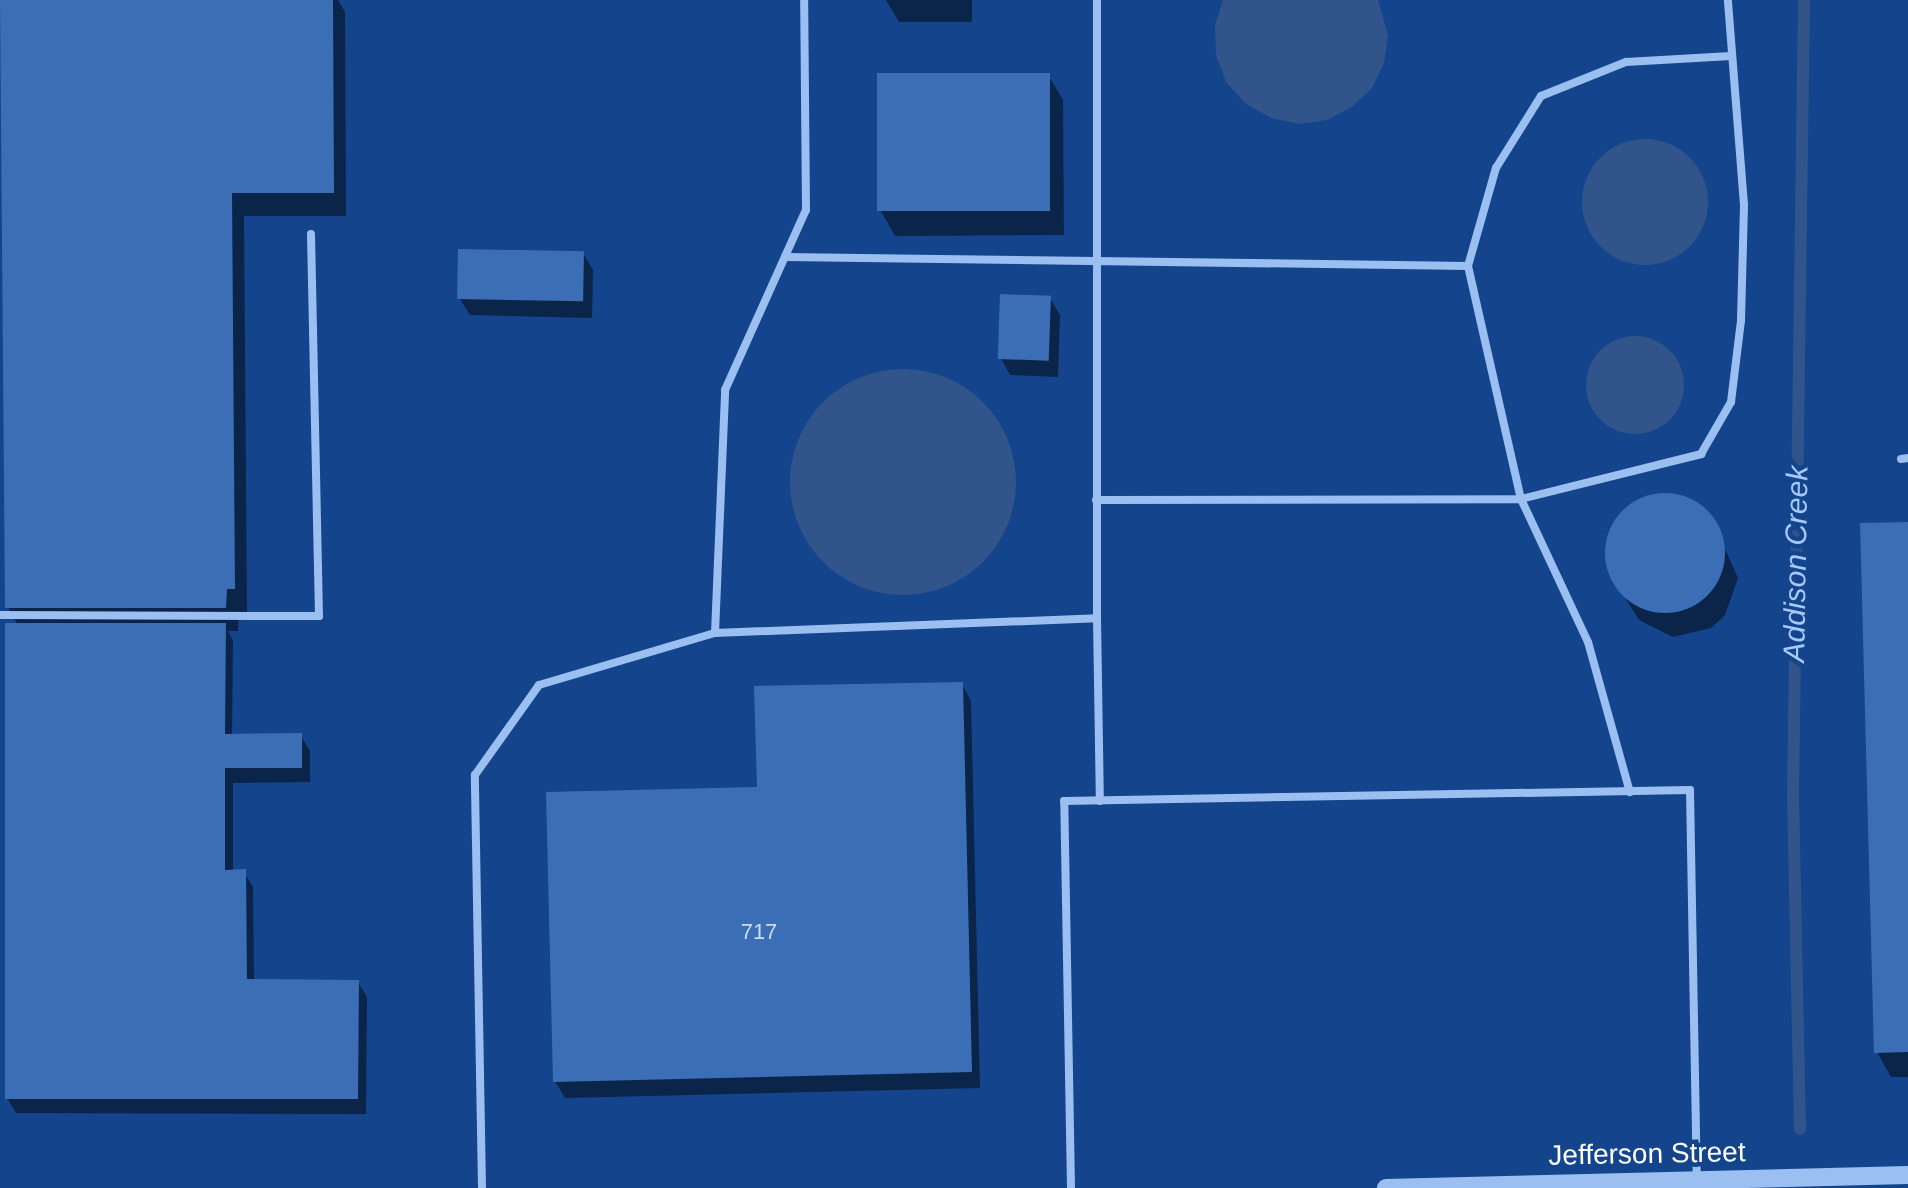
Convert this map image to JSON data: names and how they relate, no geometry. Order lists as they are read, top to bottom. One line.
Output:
{"streets":{"street":["Jefferson Street"]},"water":["Addison Creek"],"house_numbers":["717"]}
